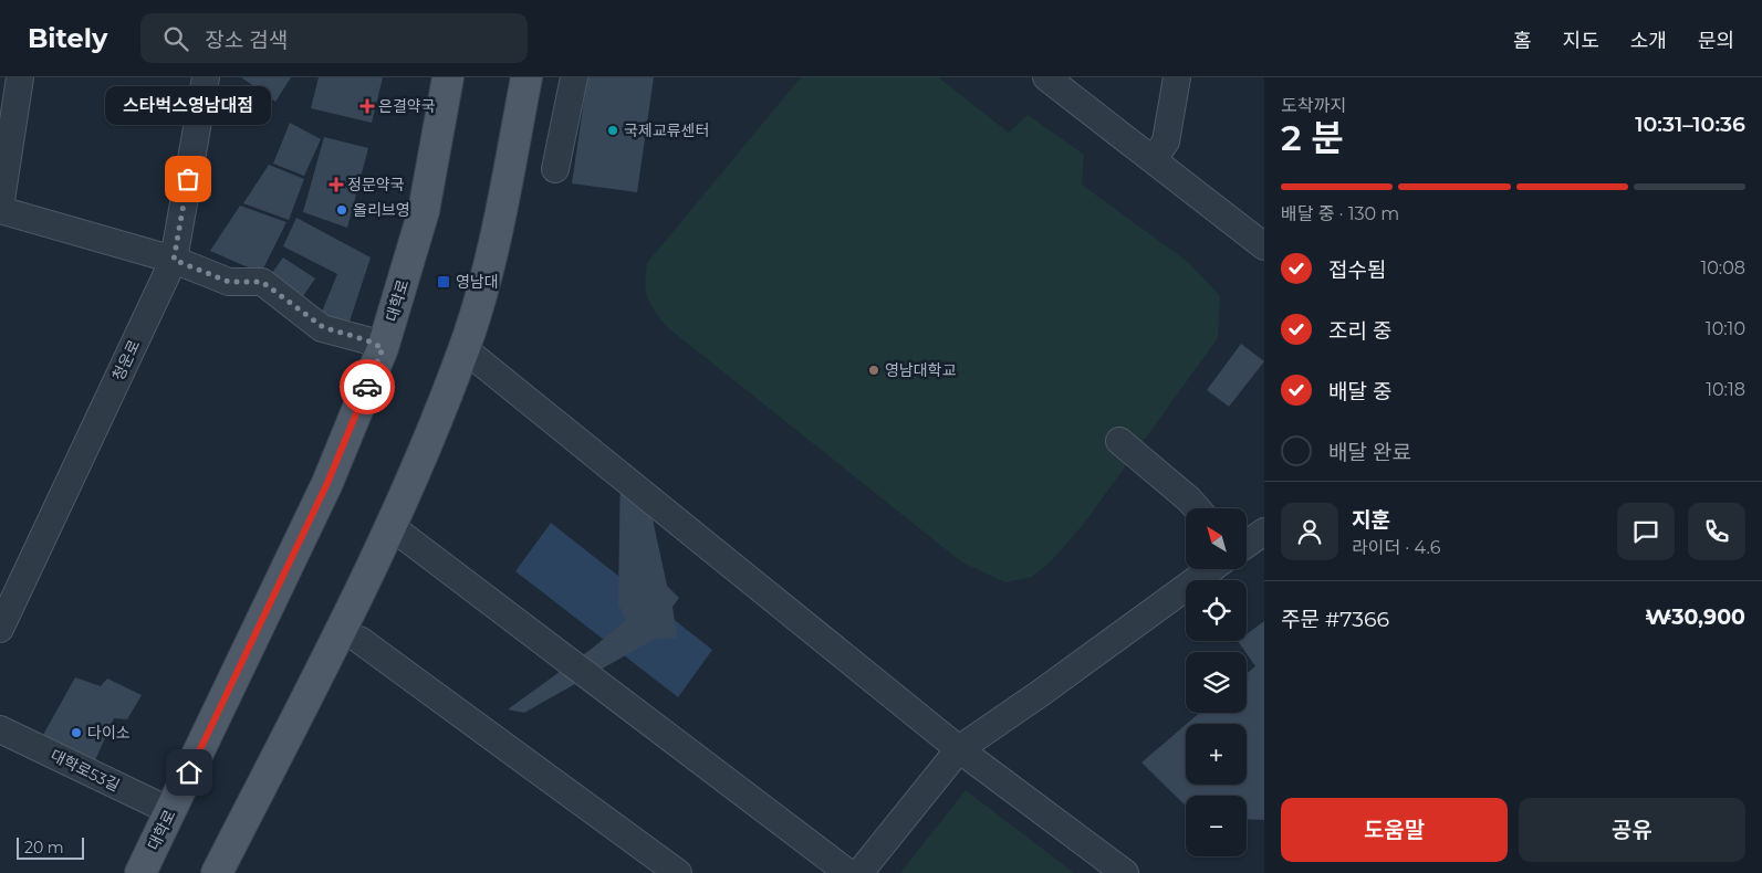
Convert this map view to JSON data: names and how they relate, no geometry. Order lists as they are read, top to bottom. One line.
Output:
{"streets":{"main road":["대학로"],"street":["청운로","대학로53길"]},"crossings":[["대학로","대학로53길"]],"places":{"health":["은결약국","정문약국"],"other":["국제교류센터","스타벅스영남대점","올리브영","영남대학교","다이소"],"transit":["영남대"]},"scale_bar":"20 m","north":"top left","page":{"header":"Bitely","search":"장소 검색","nav":["홈","지도","소개","문의"],"heading":["2 분","도착까지","10:31–10:36"],"panel":["지훈","라이더 · 4.6","주문 #7366","₩30,900"],"bubble":"스타벅스영남대점","bar":"배달 중 · 130 m","list":[["접수됨","10:08"],["조리 중","10:10"],["배달 중","10:18"],"배달 완료"],"map_buttons":["+","−"],"buttons":["도움말","공유"],"scale":"20 m"}}
